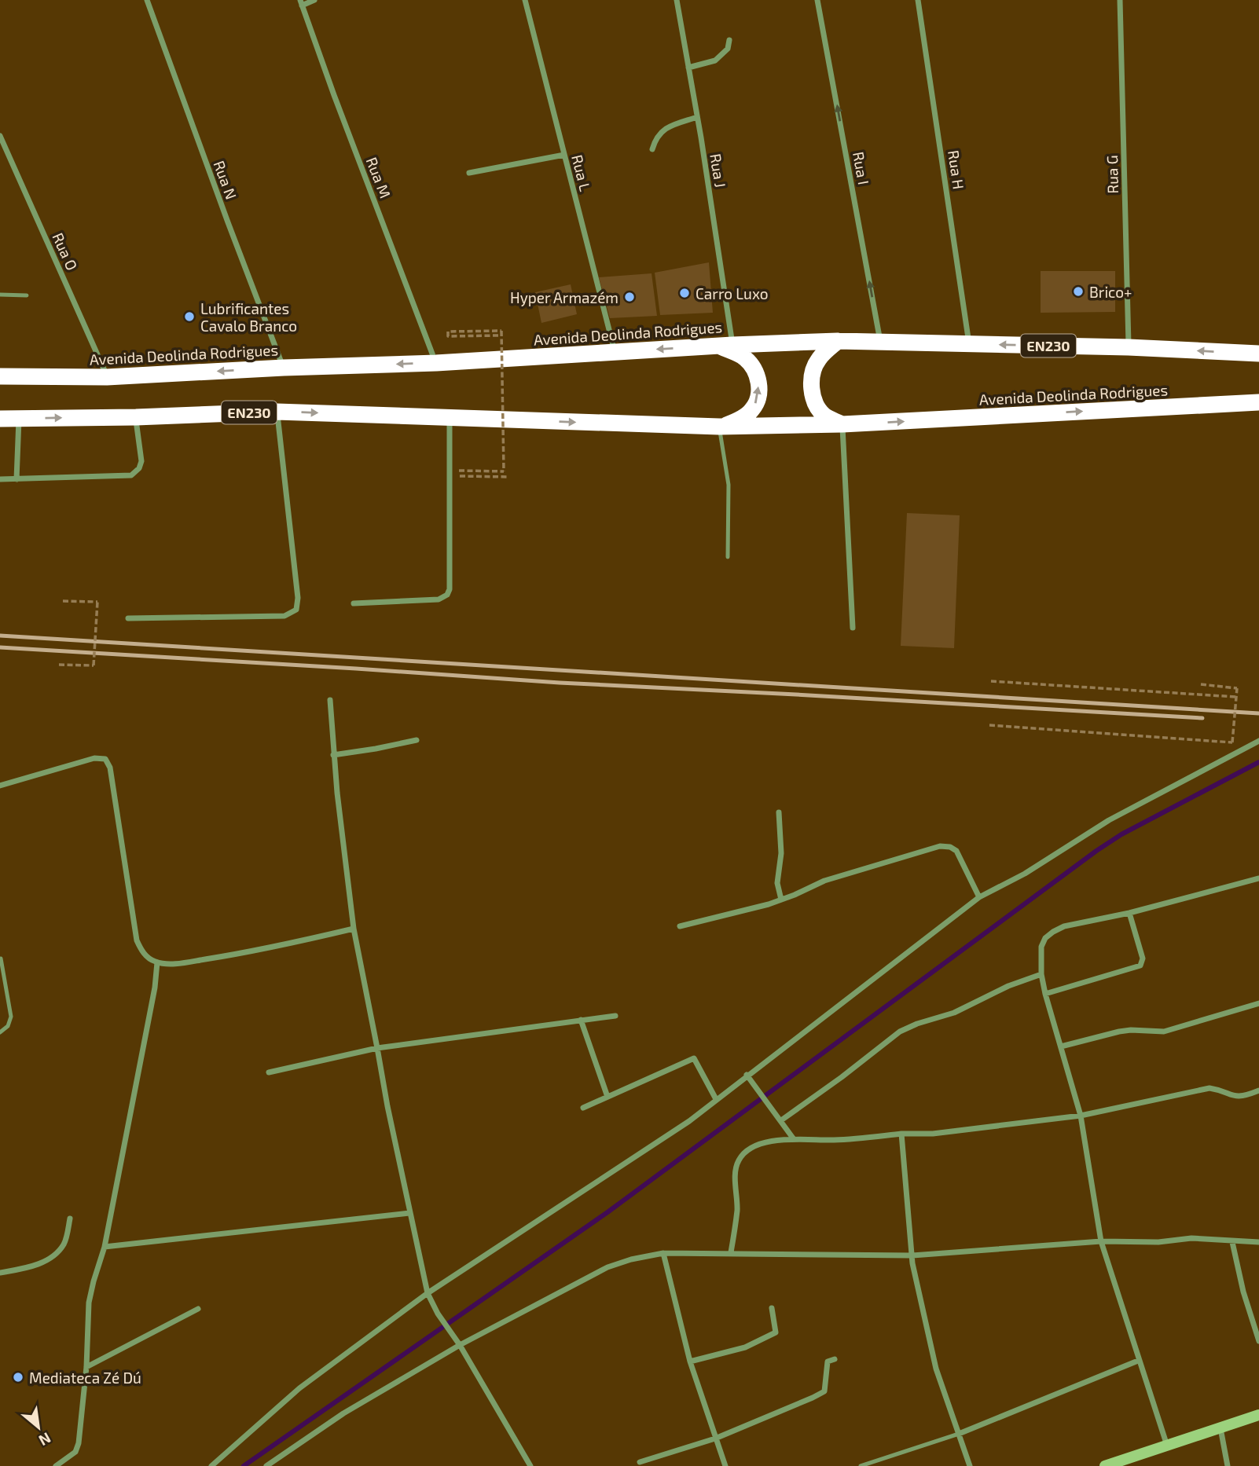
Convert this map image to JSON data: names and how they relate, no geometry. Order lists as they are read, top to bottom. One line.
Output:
{"streets":{"highway":["Avenida Deolinda Rodrigues","EN230"],"street":["Rua I","Rua H","Rua J","Rua L","Rua G","Rua M","Rua N","Rua O"]},"crossings":[["Rua I","Avenida Deolinda Rodrigues"],["Rua H","Avenida Deolinda Rodrigues"],["Rua J","Avenida Deolinda Rodrigues"],["Rua L","Avenida Deolinda Rodrigues"],["Rua G","Avenida Deolinda Rodrigues"],["Rua M","Avenida Deolinda Rodrigues"],["Rua N","Avenida Deolinda Rodrigues"],["Rua O","Avenida Deolinda Rodrigues"]],"one_way":["Rua I"],"places":["Brico+","Carro Luxo","Hyper Armazém","Lubrificantes Cavalo Branco","Mediateca Zé Dú"],"north":"bottom right"}
